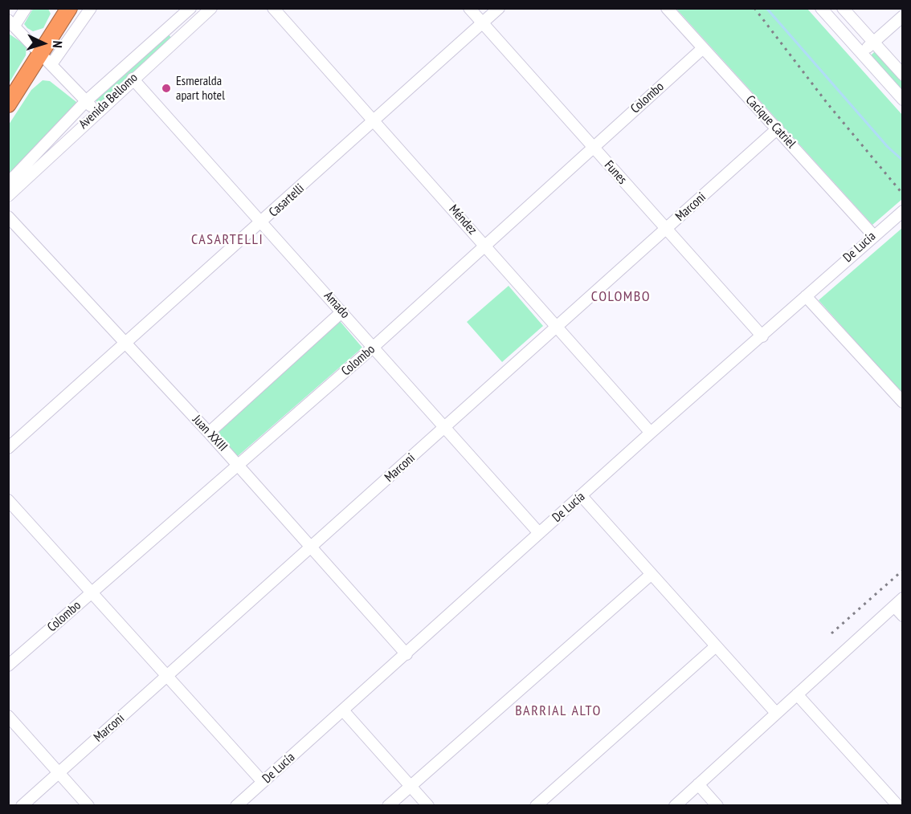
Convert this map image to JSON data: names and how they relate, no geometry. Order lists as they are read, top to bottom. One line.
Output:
{"streets":{"street":["Colombo","Avenida Bellomo","Cacique Catriel","Funes","Casartelli","Marconi","Méndez","De Lucía","Amado","Juan XXIII"]},"crossings":[["Colombo","Cacique Catriel"],["Colombo","Funes"],["Colombo","Méndez"],["Colombo","Amado"],["Colombo","Juan XXIII"],["Avenida Bellomo","Amado"],["Cacique Catriel","Marconi"],["Cacique Catriel","De Lucía"],["Funes","Casartelli"],["Funes","Marconi"],["Funes","De Lucía"],["Casartelli","Méndez"],["Casartelli","Amado"],["Casartelli","Juan XXIII"],["Marconi","Méndez"],["Marconi","Amado"],["Marconi","Juan XXIII"],["Méndez","De Lucía"],["De Lucía","Amado"],["De Lucía","Juan XXIII"]],"districts":["CASARTELLI","COLOMBO","BARRIAL ALTO"],"places":["Esmeralda apart hotel"],"north":"right"}
